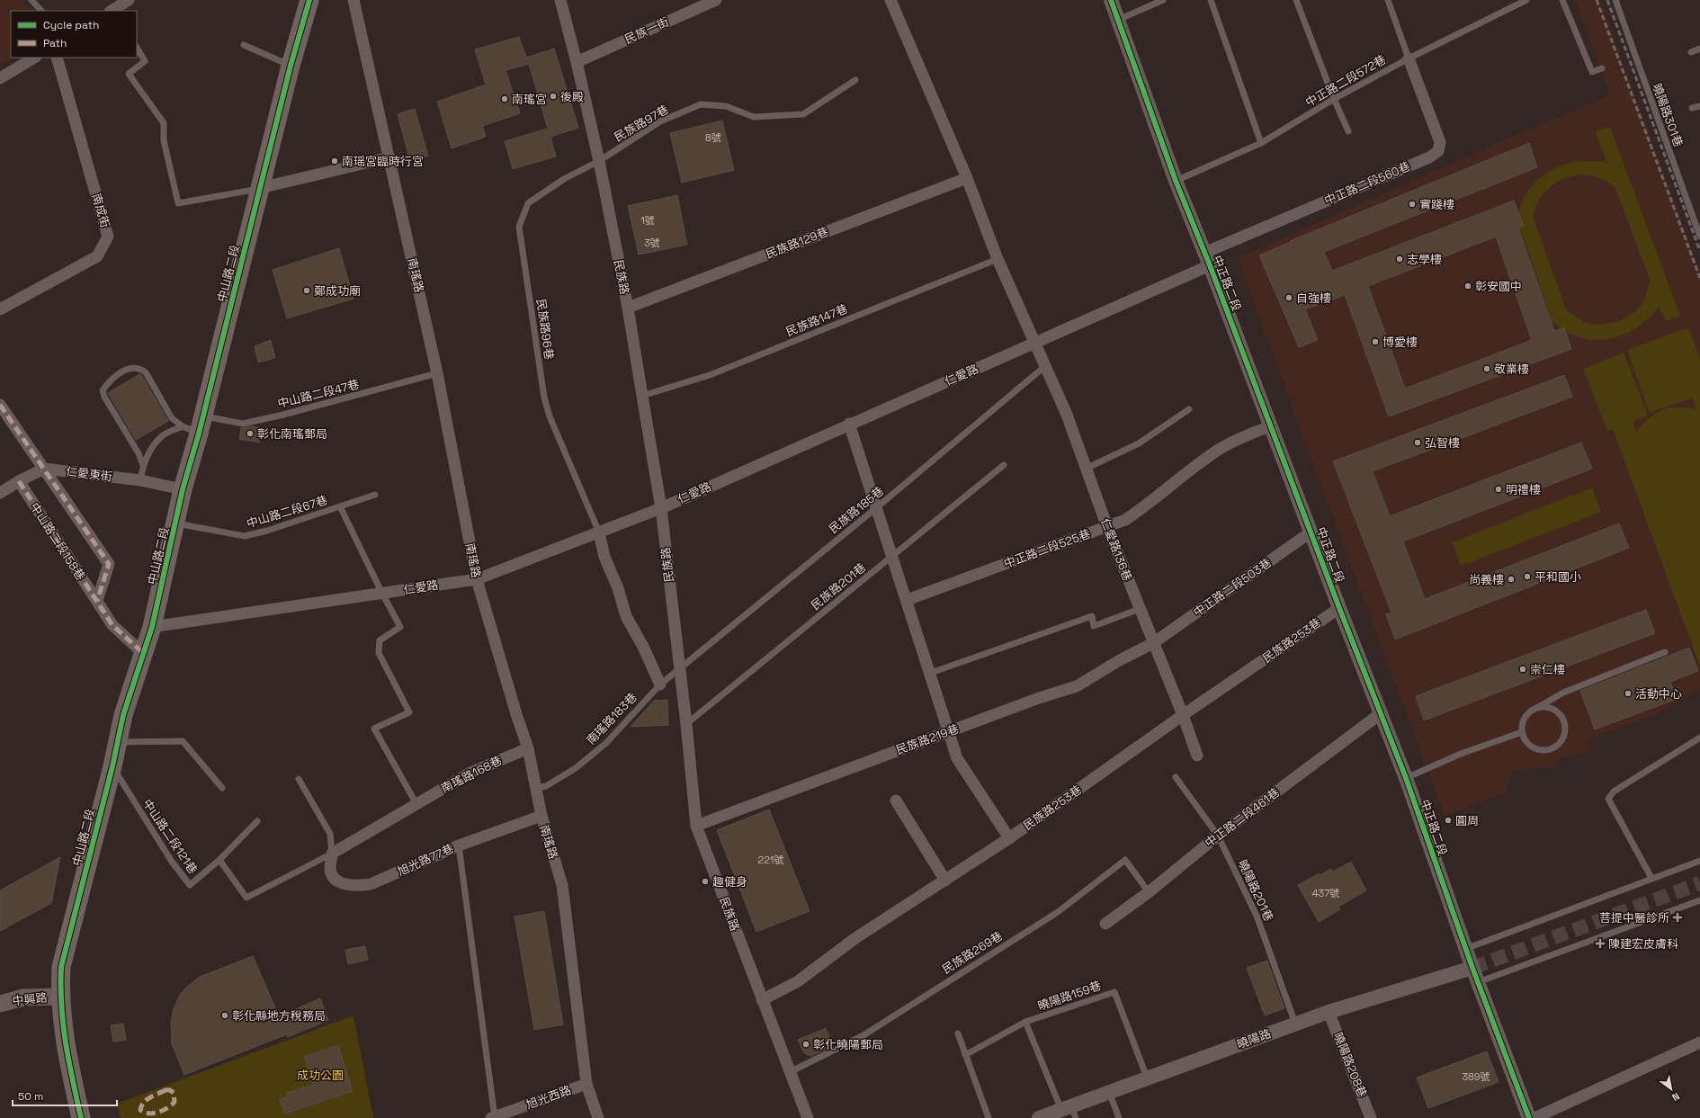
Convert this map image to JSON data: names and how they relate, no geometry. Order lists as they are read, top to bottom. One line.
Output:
{"streets":{"main road":["中山路二段","中興路"],"street":["民族一街","中正路二段560巷","南成街","民族路129巷","南瑤路","民族路","中正路二段","仁愛路","仁愛東街","中山路二段158巷","中正路二段525巷","仁愛路136巷","中正路二段503巷","民族路253巷","民族路219巷","南瑤路168巷","中正路二段461巷","旭光路77巷","曉陽路","曉陽路208巷","旭光西路"],"lane":["中正路二段572巷","曉陽路301巷","民族路97巷","民族路147巷","民族路96巷","中山路二段47巷","民族路185巷","中山路二段67巷","民族路201巷","南瑤路183巷","中山路二段121巷","曉陽路201巷","民族路269巷","曉陽路159巷"]},"crossings":[["民族一街","民族路"],["中正路二段572巷","中正路二段560巷"],["中正路二段572巷","中正路二段"],["民族路97巷","民族路"],["民族路97巷","民族路96巷"],["中正路二段560巷","中正路二段"],["中正路二段560巷","仁愛路"],["民族路129巷","民族路"],["民族路129巷","仁愛路136巷"],["中山路二段","仁愛路"],["中山路二段","中山路二段47巷"],["中山路二段","仁愛東街"],["中山路二段","中山路二段67巷"],["中山路二段","中山路二段158巷"],["中山路二段","中山路二段121巷"],["中山路二段","中興路"],["南瑤路","仁愛路"],["南瑤路","中山路二段47巷"],["南瑤路","南瑤路183巷"],["南瑤路","南瑤路168巷"],["南瑤路","旭光路77巷"],["南瑤路","旭光西路"],["民族路","民族路147巷"],["民族路","民族路96巷"],["民族路","仁愛路"],["民族路","民族路185巷"],["民族路","民族路201巷"],["民族路","民族路253巷"],["民族路","南瑤路183巷"],["民族路","民族路219巷"],["民族路","民族路269巷"],["中正路二段","仁愛路"],["中正路二段","中正路二段525巷"],["中正路二段","中正路二段503巷"],["中正路二段","民族路253巷"],["中正路二段","中正路二段461巷"],["中正路二段","曉陽路"],["民族路147巷","仁愛路136巷"],["民族路96巷","仁愛路"],["仁愛路","中山路二段67巷"],["仁愛路","仁愛路136巷"],["仁愛東街","中山路二段158巷"],["民族路185巷","仁愛路136巷"],["民族路185巷","南瑤路183巷"],["中山路二段67巷","南瑤路168巷"],["中正路二段525巷","仁愛路136巷"],["仁愛路136巷","中正路二段503巷"],["仁愛路136巷","民族路253巷"],["仁愛路136巷","民族路219巷"],["中正路二段503巷","民族路219巷"],["南瑤路168巷","旭光路77巷"],["中正路二段461巷","曉陽路201巷"],["中正路二段461巷","民族路269巷"],["曉陽路201巷","曉陽路"],["曉陽路159巷","曉陽路"],["曉陽路","曉陽路208巷"]],"parks":["成功公園"],"places":{"other":["後殿","南瑤宮","南瑶宮臨時行宮","實踐樓","志學樓","彰安國中","鄭成功廟","自強樓","博愛樓","敬業樓","彰化南瑤郵局","弘智樓","明禮樓","平和國小","尚義樓","崇仁樓","活動中心","圓周","趣健身","彰化縣地方稅務局","彰化曉陽郵局"],"health":["菩提中醫診所","陳建宏皮膚科"]},"house_numbers":["8號","1號","3號","221號","437號","389號"],"legend":["Cycle path","Path"],"scale_bar":"50 m","north":"bottom right"}
